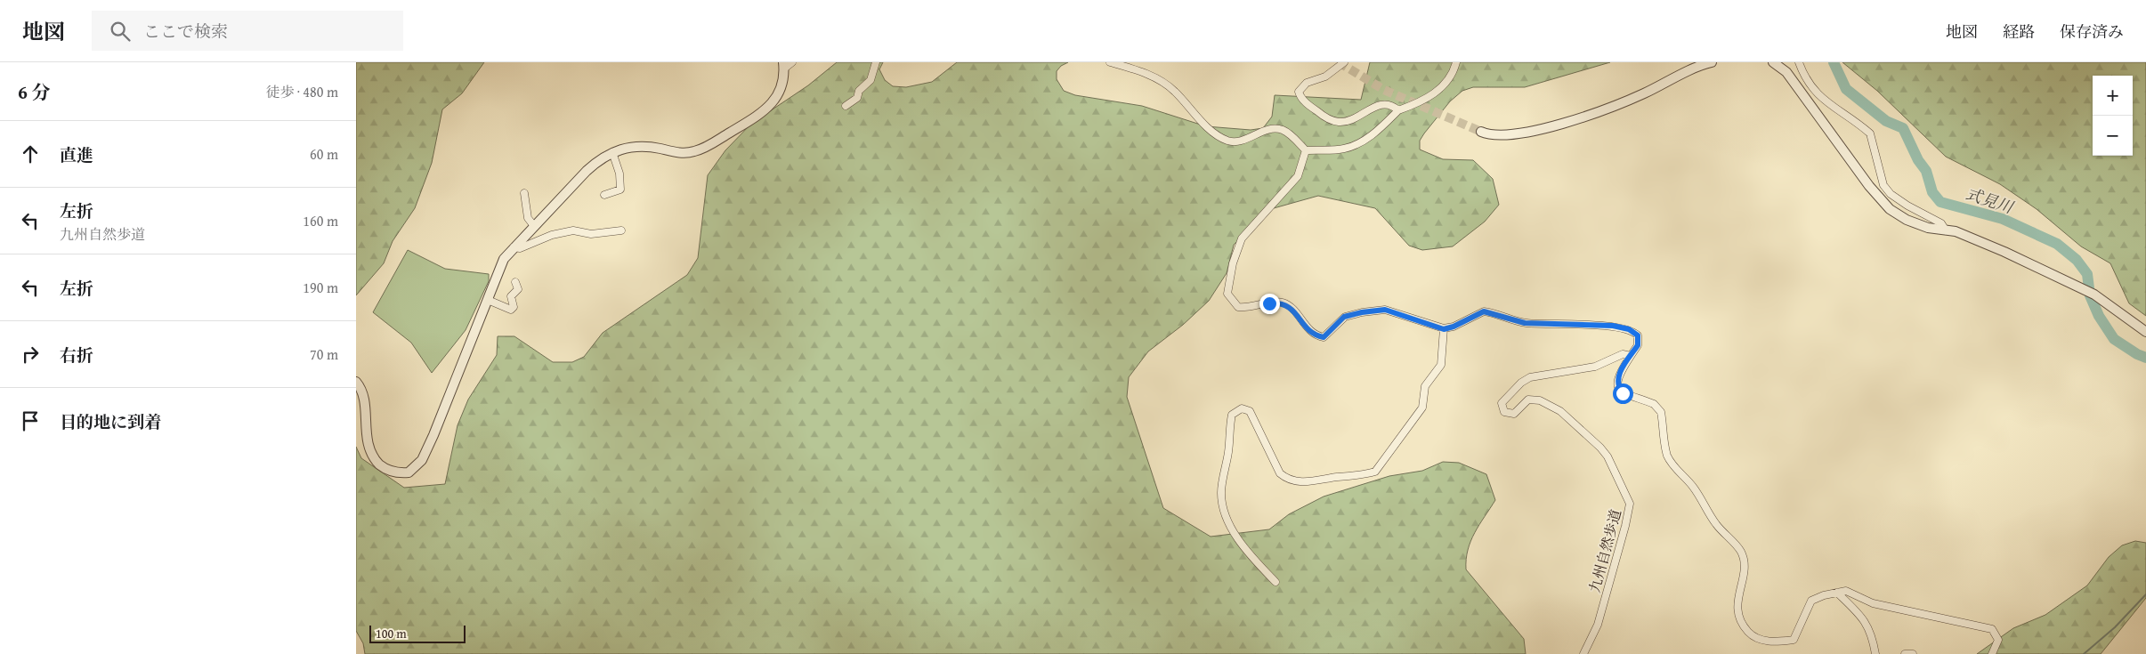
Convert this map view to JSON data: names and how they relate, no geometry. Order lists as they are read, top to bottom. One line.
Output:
{"streets":{"street":["九州自然歩道"]},"water":["式見川"],"scale_bar":"100 m","page":{"header":"地図","search":"ここで検索","nav":["地図","経路","保存済み"],"heading":["6 分","徒歩 · 480 m"],"map_buttons":["+","−"],"list":[["直進","60 m"],["左折","九州自然歩道","160 m"],["左折","190 m"],["右折","70 m"],"目的地に到着"],"scale":"100 m"}}
